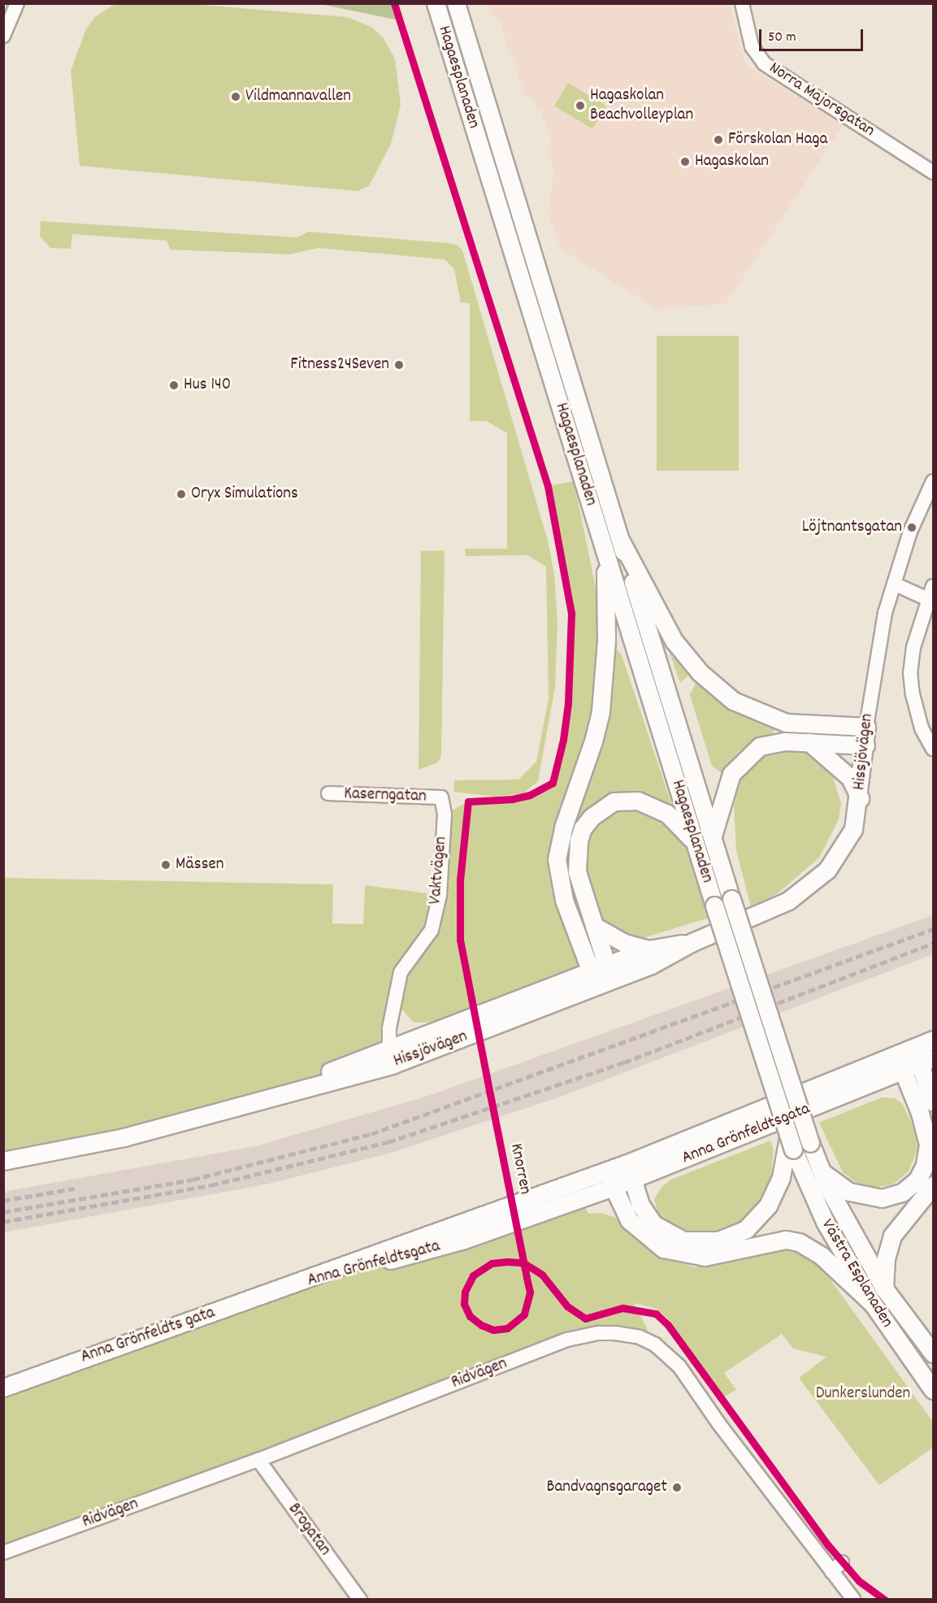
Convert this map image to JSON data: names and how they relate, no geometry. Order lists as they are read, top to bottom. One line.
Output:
{"streets":{"main road":["Hagaesplanaden","Hissjövägen","Anna Grönfeldtsgata","Västra Esplanaden","Anna Grönfeldts gata"],"street":["Norra Majorsgatan","Kaserngatan","Vaktvägen","Ridvägen","Brogatan"],"cycle path":["Knorren"]},"crossings":[["Hagaesplanaden","Västra Esplanaden"],["Hissjövägen","Vaktvägen"],["Kaserngatan","Vaktvägen"],["Anna Grönfeldtsgata","Anna Grönfeldts gata"],["Ridvägen","Brogatan"]],"parks":["Dunkerslunden"],"places":["Vildmannavallen","Hagaskolan Beachvolleyplan","Förskolan Haga","Hagaskolan","Fitness24Seven","Hus 140","Oryx Simulations","Löjtnantsgatan","Mässen","Bandvagnsgaraget"],"scale_bar":"50 m"}
